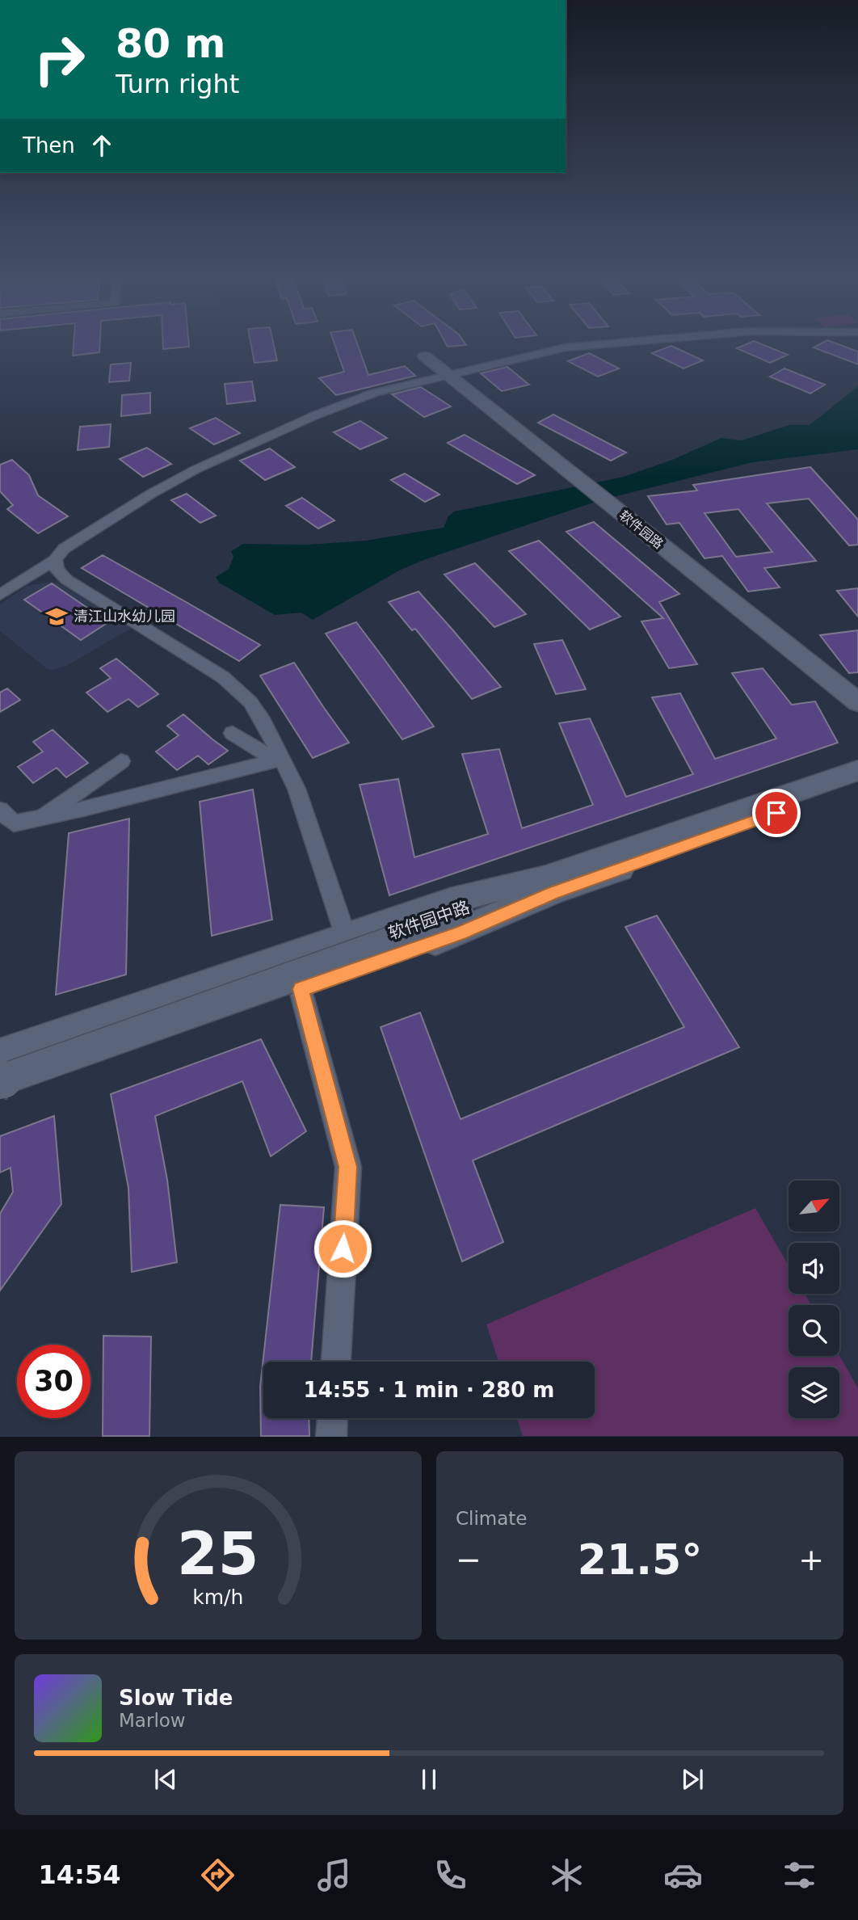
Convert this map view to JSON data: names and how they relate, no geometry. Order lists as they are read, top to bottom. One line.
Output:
{"streets":{"main road":["软件园路","软件园中路"]},"places":{"school or university":["清江山水幼儿园"]},"north":"top right","page":{"turn":["80 m","Turn right"],"then":"Then","limit":"30","trip":"14:55 · 1 min · 280 m","tile":"Climate","heat":["−","21.5°","+"],"song":["Slow Tide","Marlow"],"tabs":"14:54","gauge":["25","km/h"]}}
